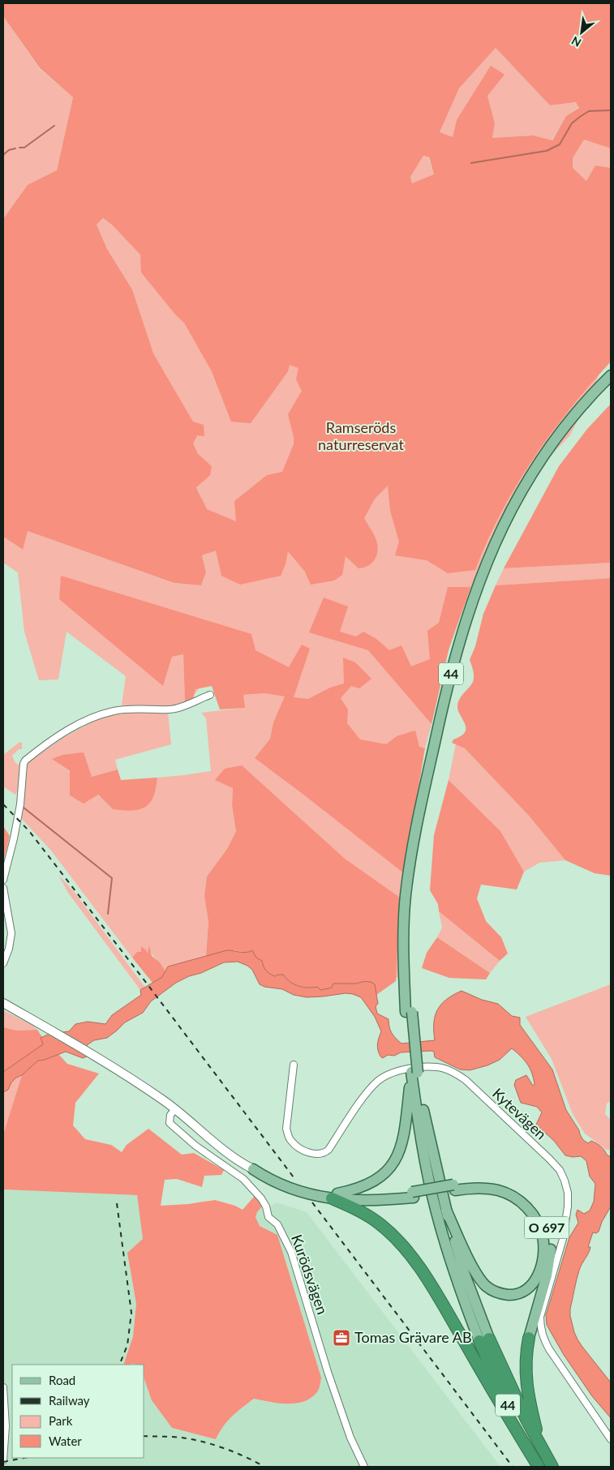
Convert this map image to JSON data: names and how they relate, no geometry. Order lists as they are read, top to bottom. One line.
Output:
{"streets":{"highway":["44","O 697"],"street":["Kytevägen","Kurödsvägen"]},"crossings":[["44","O 697"],["O 697","Kurödsvägen"]],"parks":["Ramseröds naturreservat"],"places":{"office":["Tomas Grävare AB"]},"legend":["Road","Railway","Park","Water"],"north":"bottom left"}
